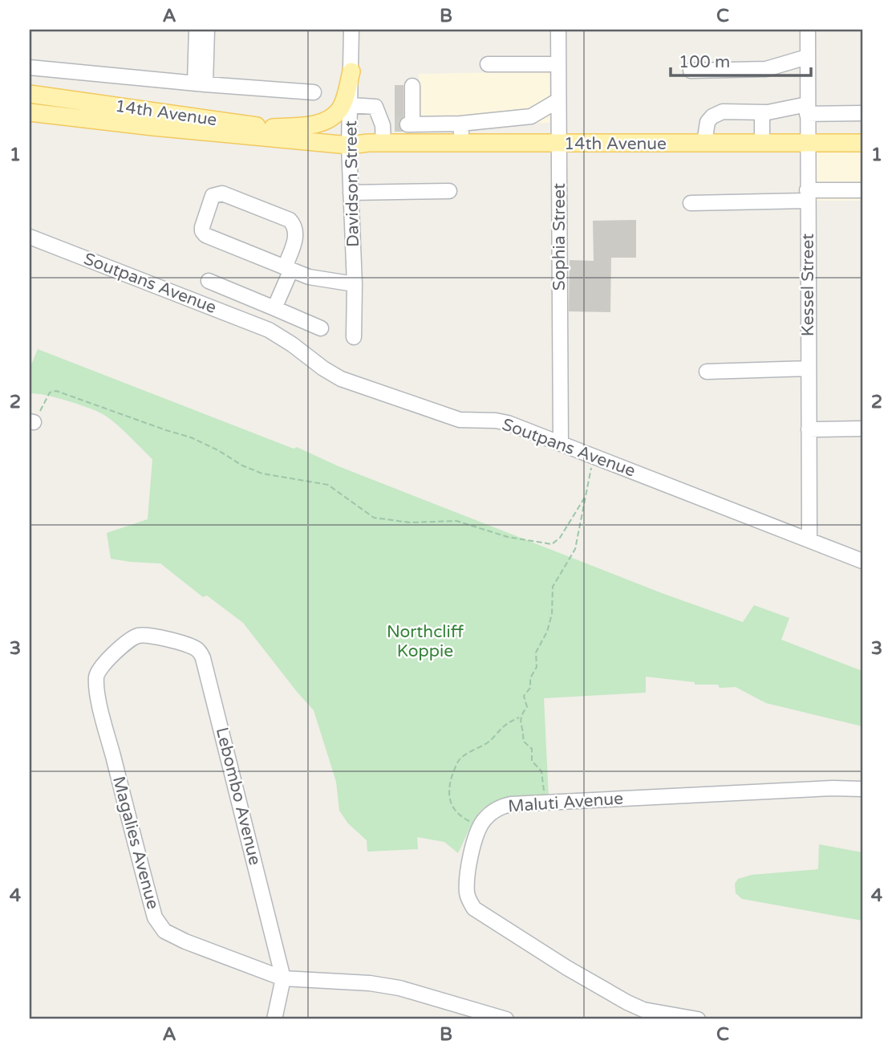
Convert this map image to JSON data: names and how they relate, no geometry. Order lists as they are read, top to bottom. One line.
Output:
{"streets":{"main road":["14th Avenue"],"street":["Davidson Street","Sophia Street","Soutpans Avenue","Kessel Street","Lebombo Avenue","Maluti Avenue","Magalies Avenue"]},"crossings":[["14th Avenue","Davidson Street"],["14th Avenue","Sophia Street"],["14th Avenue","Kessel Street"],["Sophia Street","Soutpans Avenue"],["Soutpans Avenue","Kessel Street"],["Lebombo Avenue","Magalies Avenue"]],"parks":["Northcliff Koppie"],"scale_bar":"100 m","grid":{"columns":["A","B","C"],"rows":["1","2","3","4"]}}
